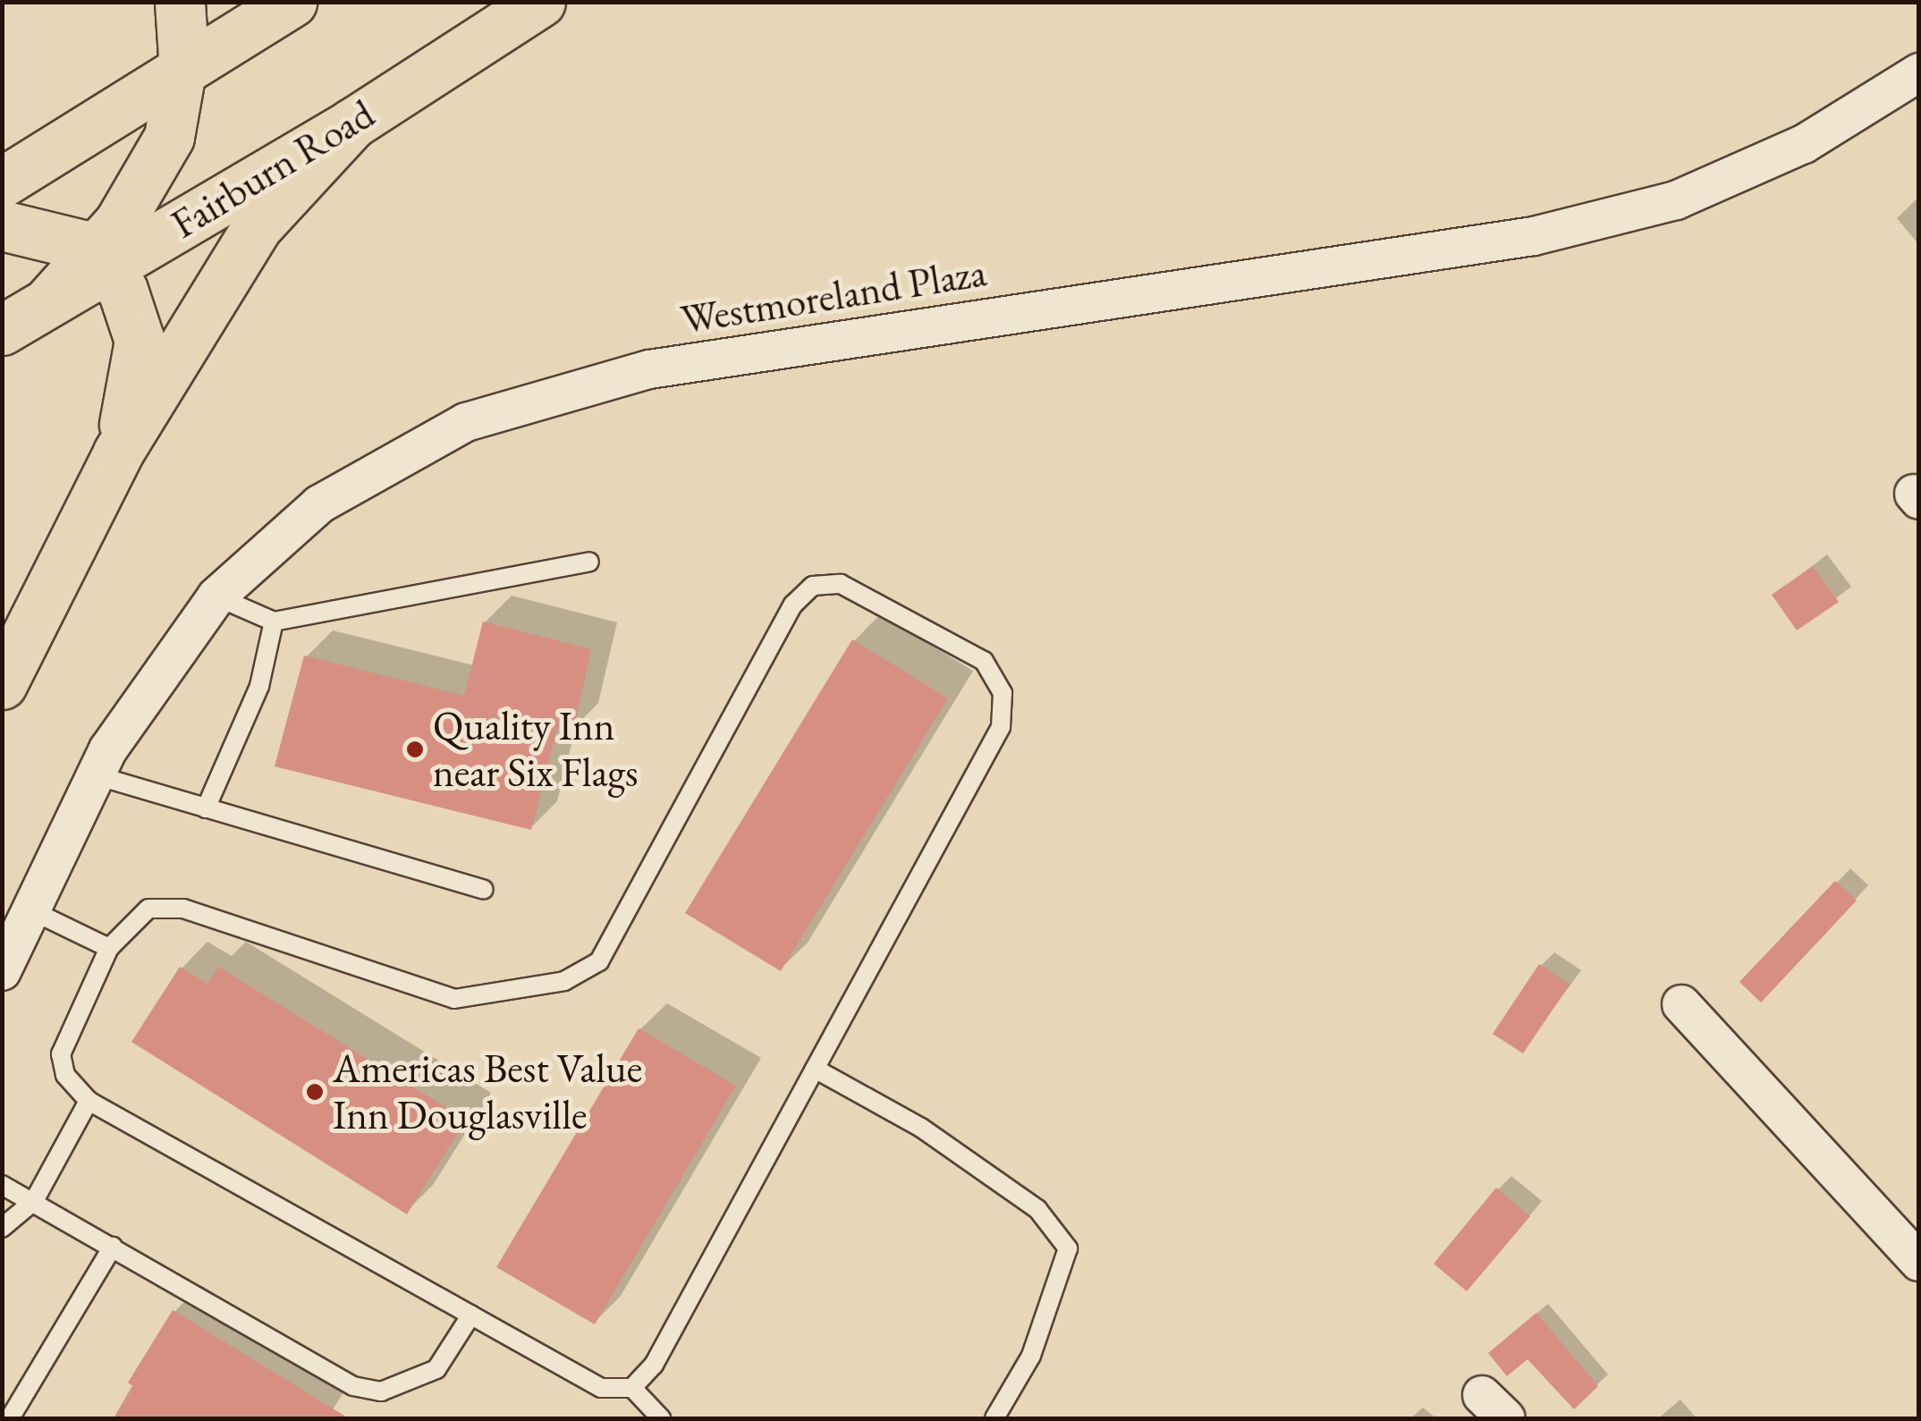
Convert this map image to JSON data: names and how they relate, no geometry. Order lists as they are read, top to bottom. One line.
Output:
{"streets":{"main road":["Fairburn Road"],"street":["Westmoreland Plaza"]},"places":["Quality Inn near Six Flags","Americas Best Value Inn Douglasville"]}
